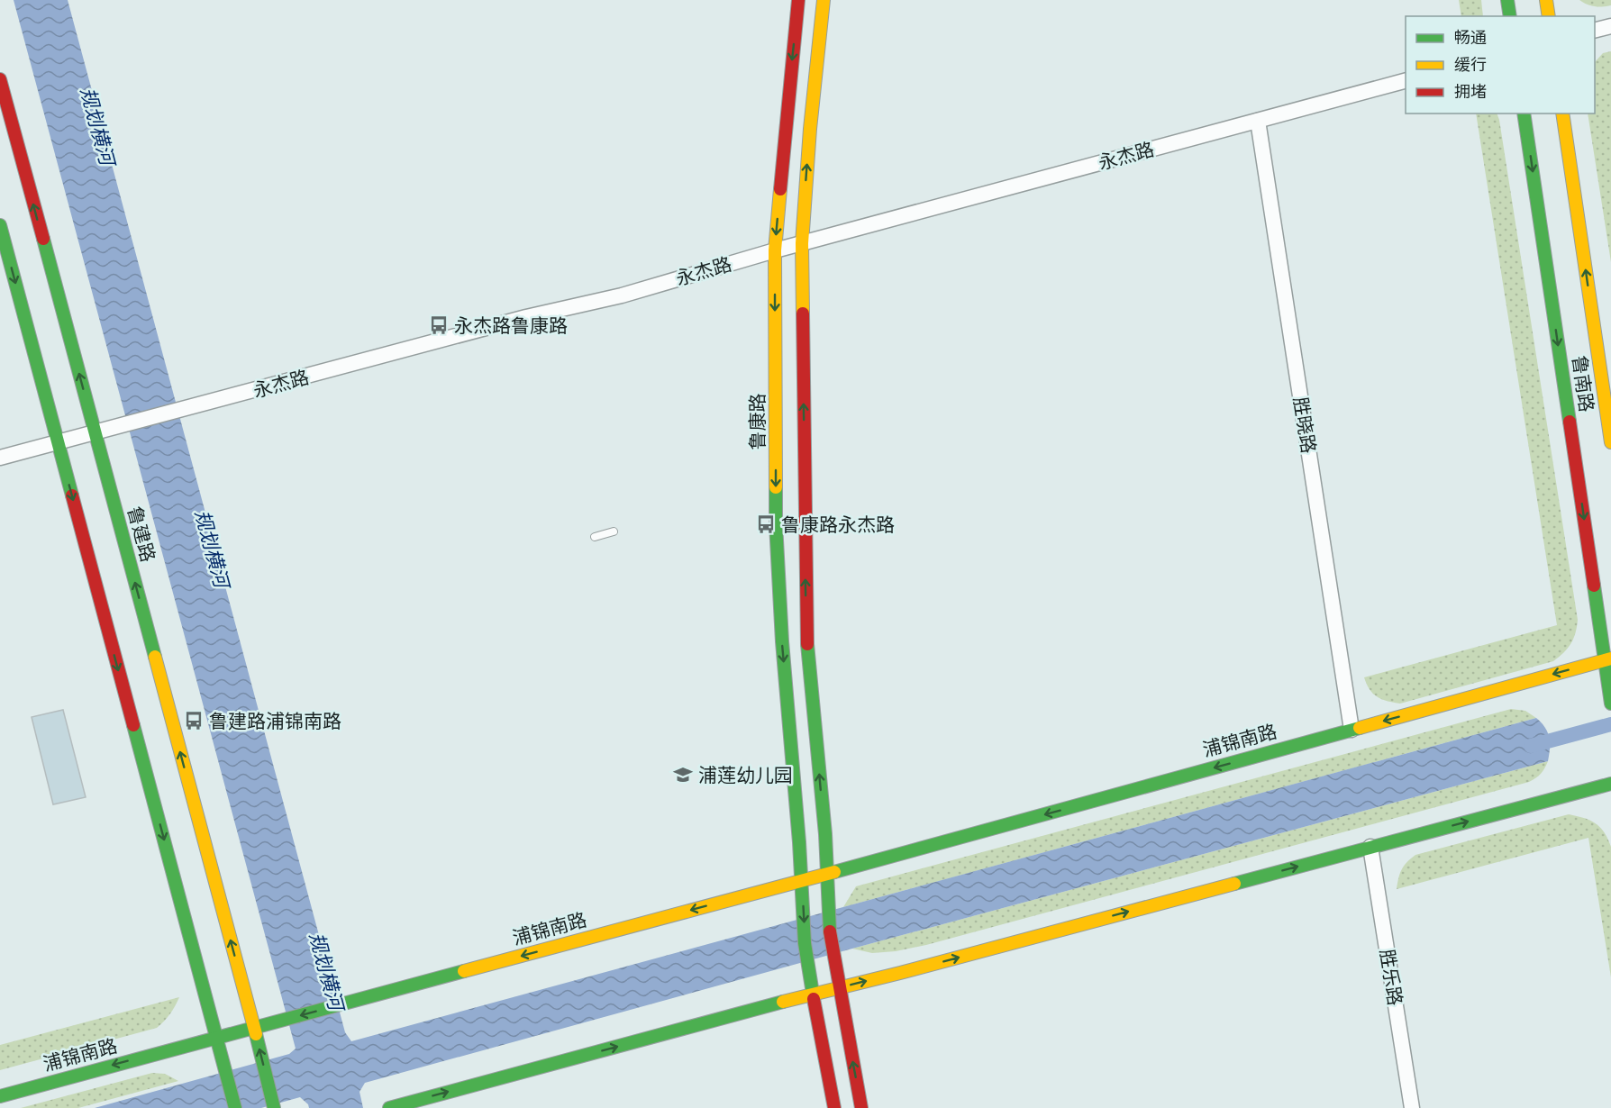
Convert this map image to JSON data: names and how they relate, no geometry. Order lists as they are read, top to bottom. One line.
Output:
{"streets":{"street":["永杰路","鲁南路","鲁康路","胜晓路","鲁建路","浦锦南路","胜乐路"]},"crossings":[["永杰路","鲁康路"],["永杰路","胜晓路"],["永杰路","鲁建路"],["鲁南路","浦锦南路"],["鲁康路","浦锦南路"],["胜晓路","浦锦南路"],["鲁建路","浦锦南路"]],"one_way":["浦锦南路"],"water":["规划横河"],"places":{"bus stop":["永杰路鲁康路","鲁康路永杰路","鲁建路浦锦南路"],"school or university":["浦莲幼儿园"]},"legend":["畅通","缓行","拥堵"]}
